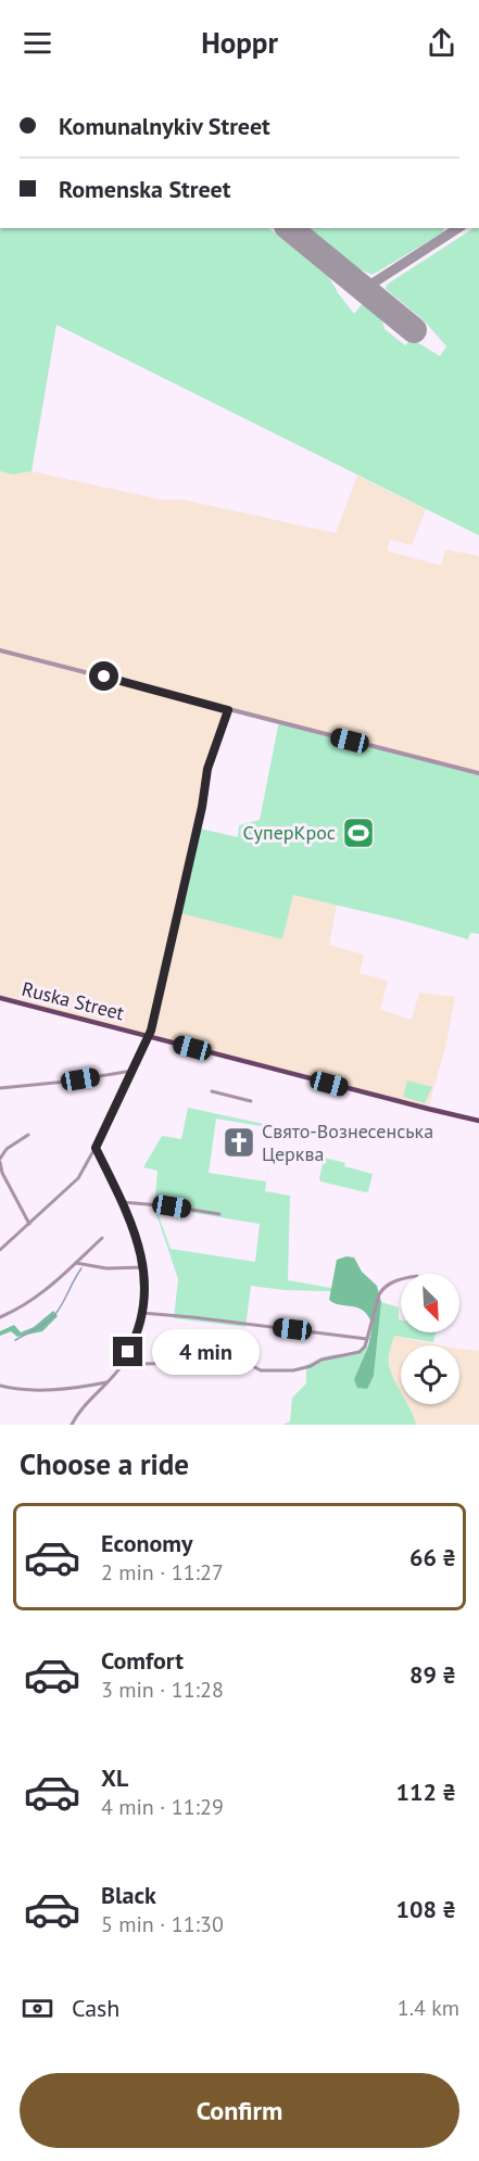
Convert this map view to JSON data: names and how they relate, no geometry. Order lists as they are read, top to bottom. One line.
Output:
{"streets":{"main road":["Ruska Street"]},"places":{"sports":["СуперКрос"],"church":["Свято-Вознесенська Церква"]},"north":"bottom right","page":{"header":"Hoppr","banner":["Komunalnykiv Street","Romenska Street"],"bubble":"4 min","heading":"Choose a ride","list":[{"name":"Economy","note":"2 min · 11:27","value":"66 ₴"},{"name":"Comfort","note":"3 min · 11:28","value":"89 ₴"},{"name":"XL","note":"4 min · 11:29","value":"112 ₴"},{"name":"Black","note":"5 min · 11:30","value":"108 ₴"}],"pay":["Cash","1.4 km"],"buttons":"Confirm"}}
